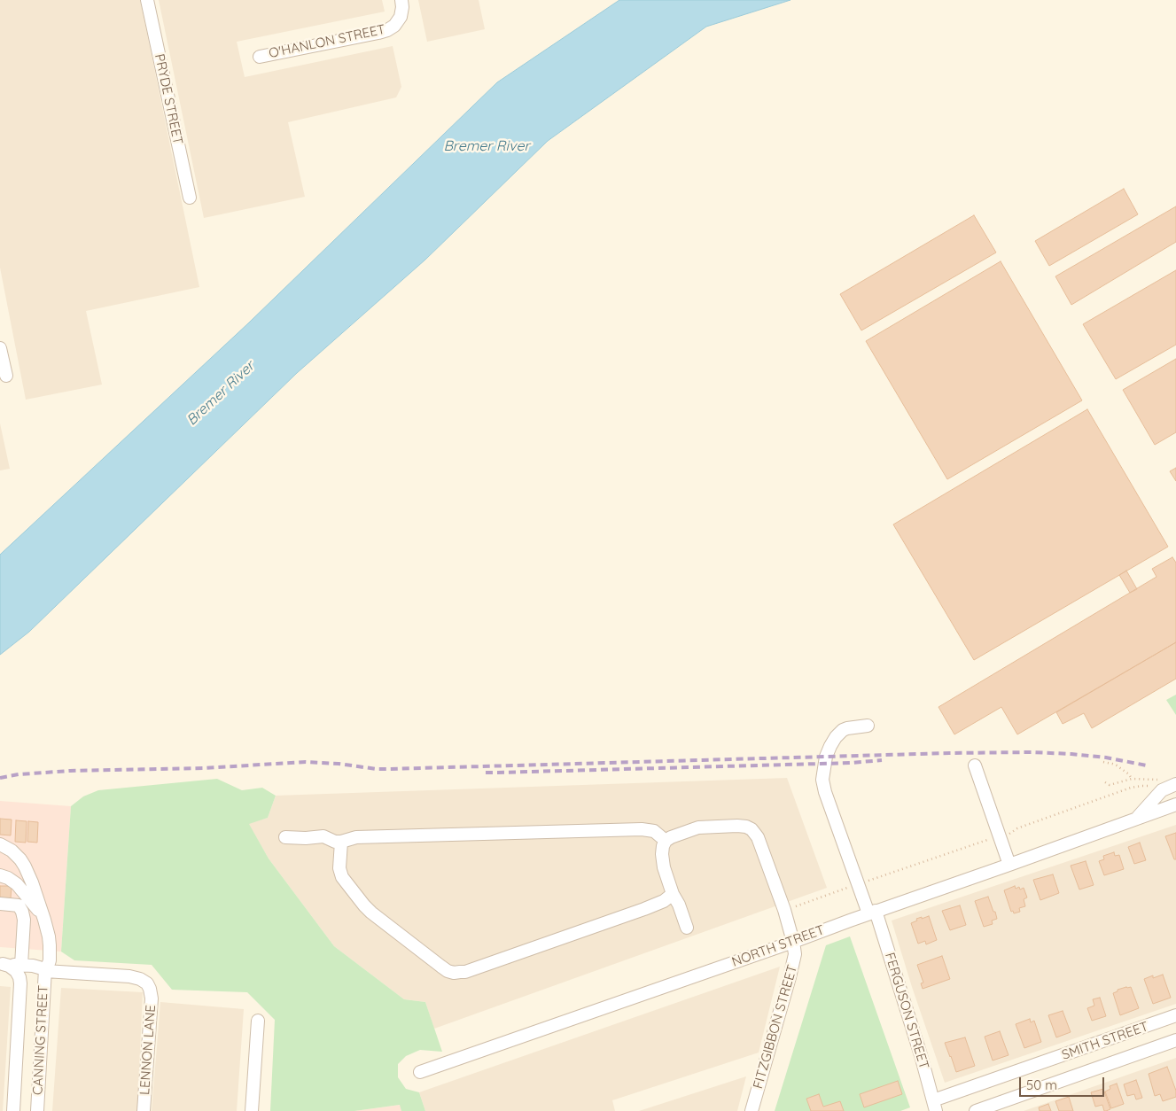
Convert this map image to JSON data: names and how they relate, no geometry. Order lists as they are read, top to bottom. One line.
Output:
{"streets":{"street":["O'HANLON STREET","PRYDE STREET","NORTH STREET","FERGUSON STREET","FITZGIBBON STREET","CANNING STREET","SMITH STREET","LENNON LANE"]},"crossings":[["NORTH STREET","FERGUSON STREET"],["NORTH STREET","FITZGIBBON STREET"],["FERGUSON STREET","SMITH STREET"],["CANNING STREET","LENNON LANE"]],"water":["Bremer River"],"scale_bar":"50 m"}
